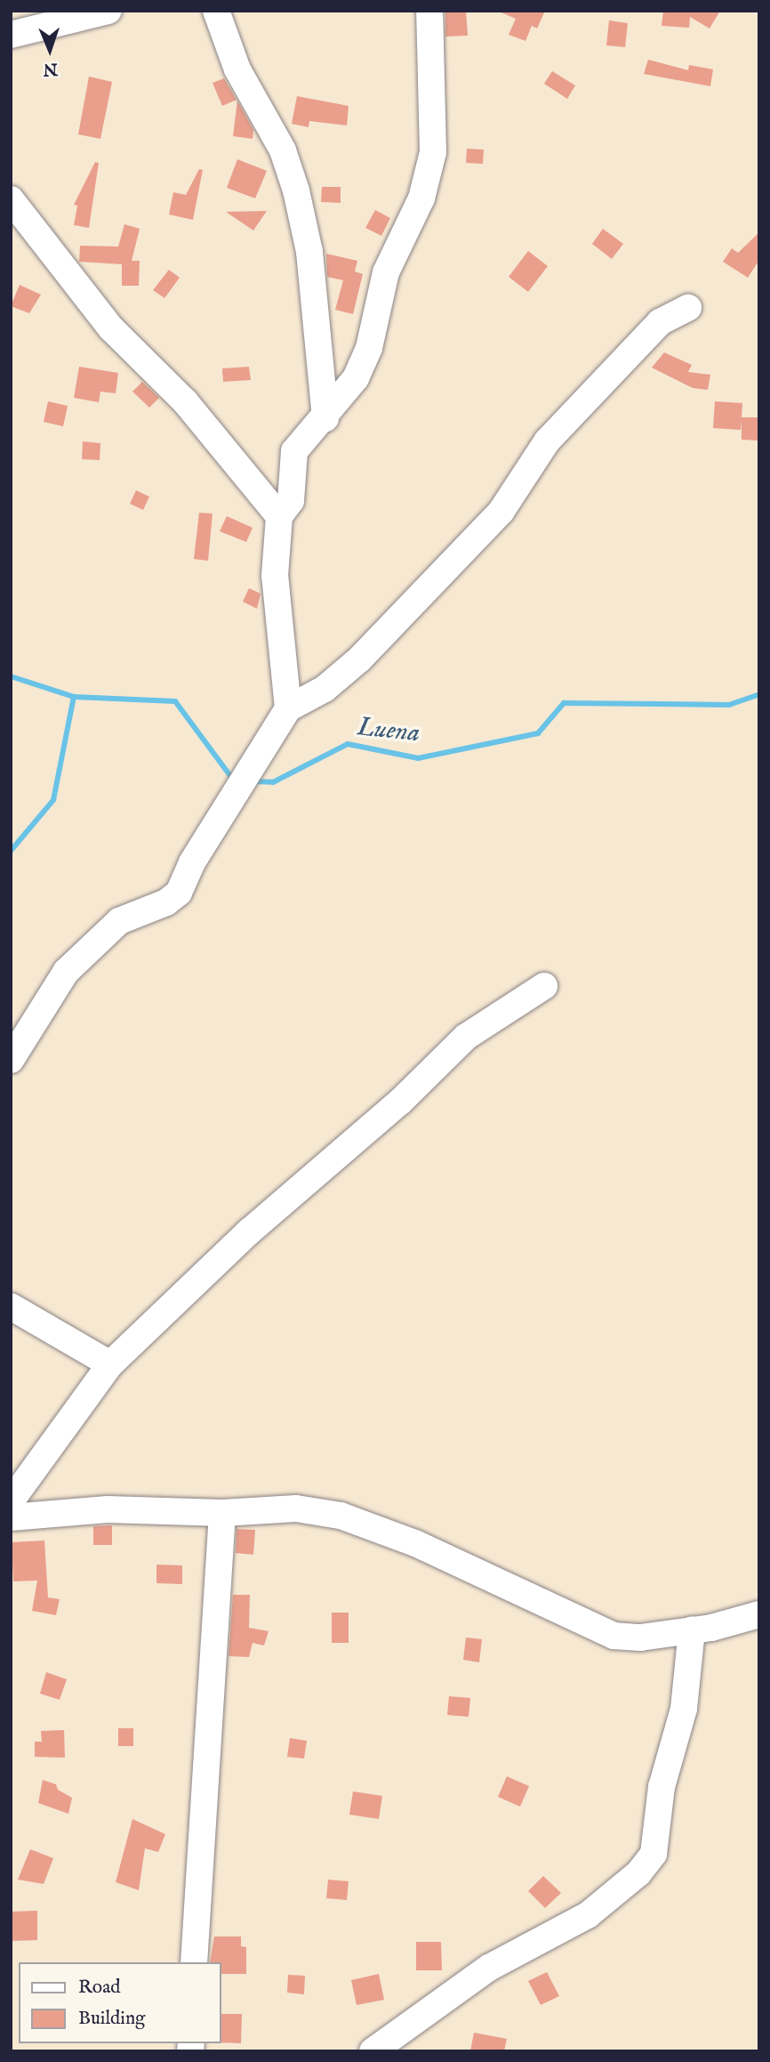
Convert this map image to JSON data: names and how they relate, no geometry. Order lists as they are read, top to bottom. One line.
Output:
{"water":["Luena"],"legend":["Road","Building"],"north":"bottom"}
